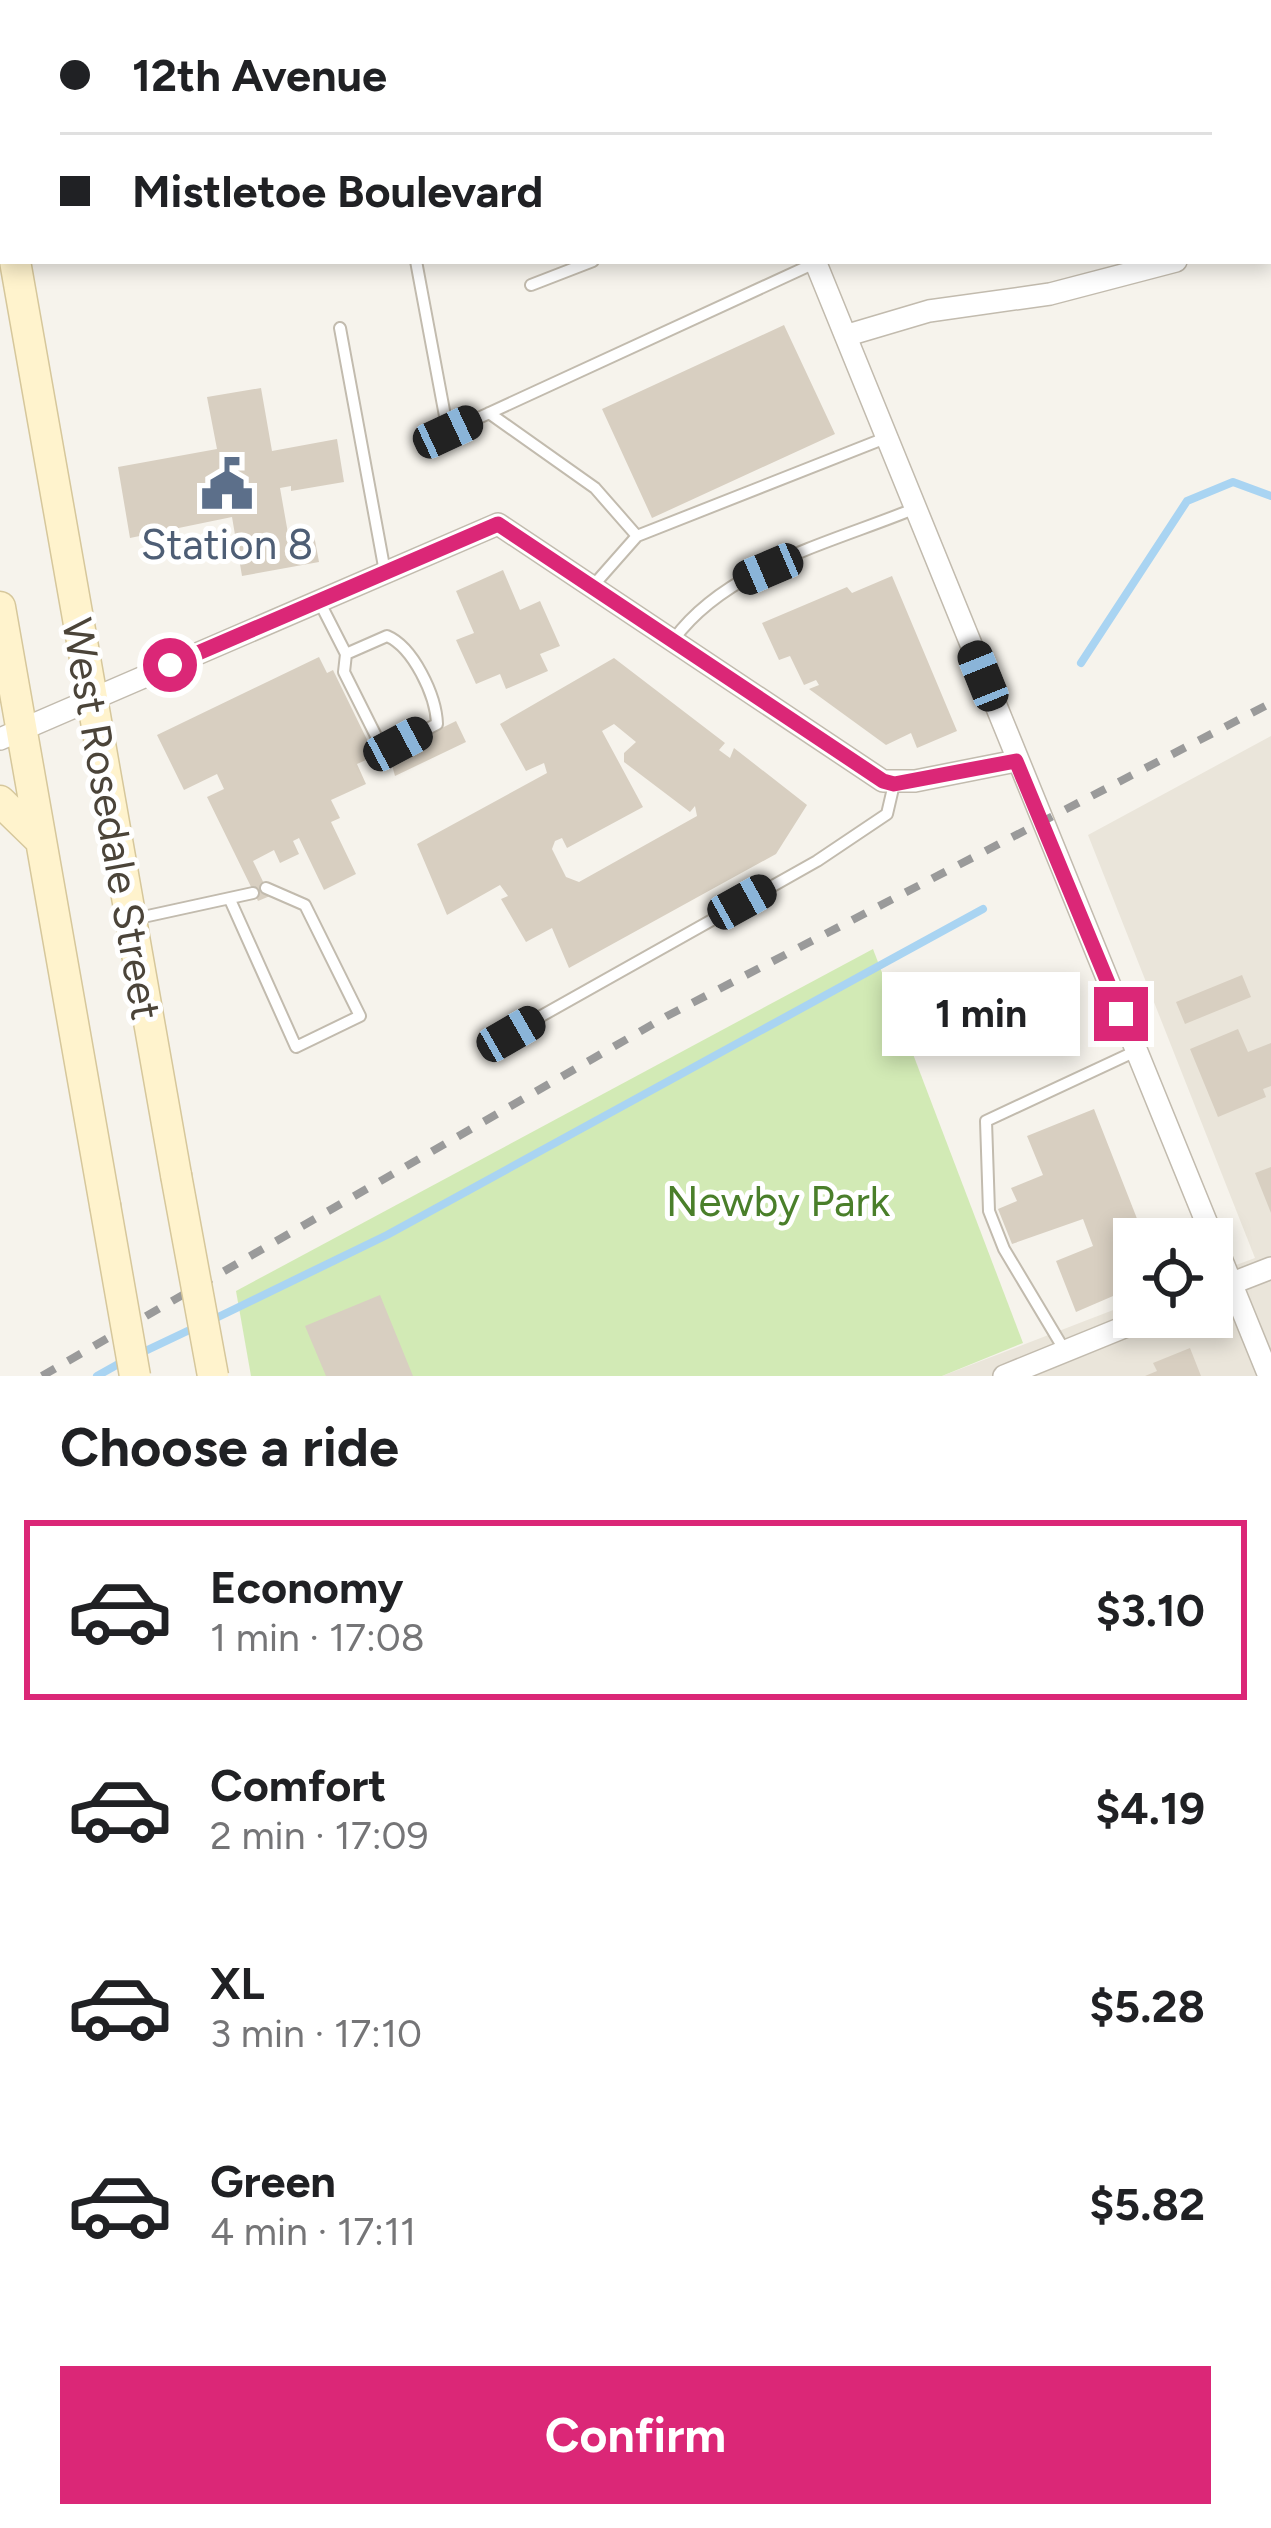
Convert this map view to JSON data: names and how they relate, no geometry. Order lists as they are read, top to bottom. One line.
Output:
{"streets":{"main road":["West Rosedale Street"]},"parks":["Newby Park"],"places":{"public building":["Station 8"]},"page":{"banner":["12th Avenue","Mistletoe Boulevard"],"bubble":"1 min","heading":"Choose a ride","list":[{"name":"Economy","note":"1 min · 17:08","value":"$3.10"},{"name":"Comfort","note":"2 min · 17:09","value":"$4.19"},{"name":"XL","note":"3 min · 17:10","value":"$5.28"},{"name":"Green","note":"4 min · 17:11","value":"$5.82"}],"buttons":"Confirm"}}
